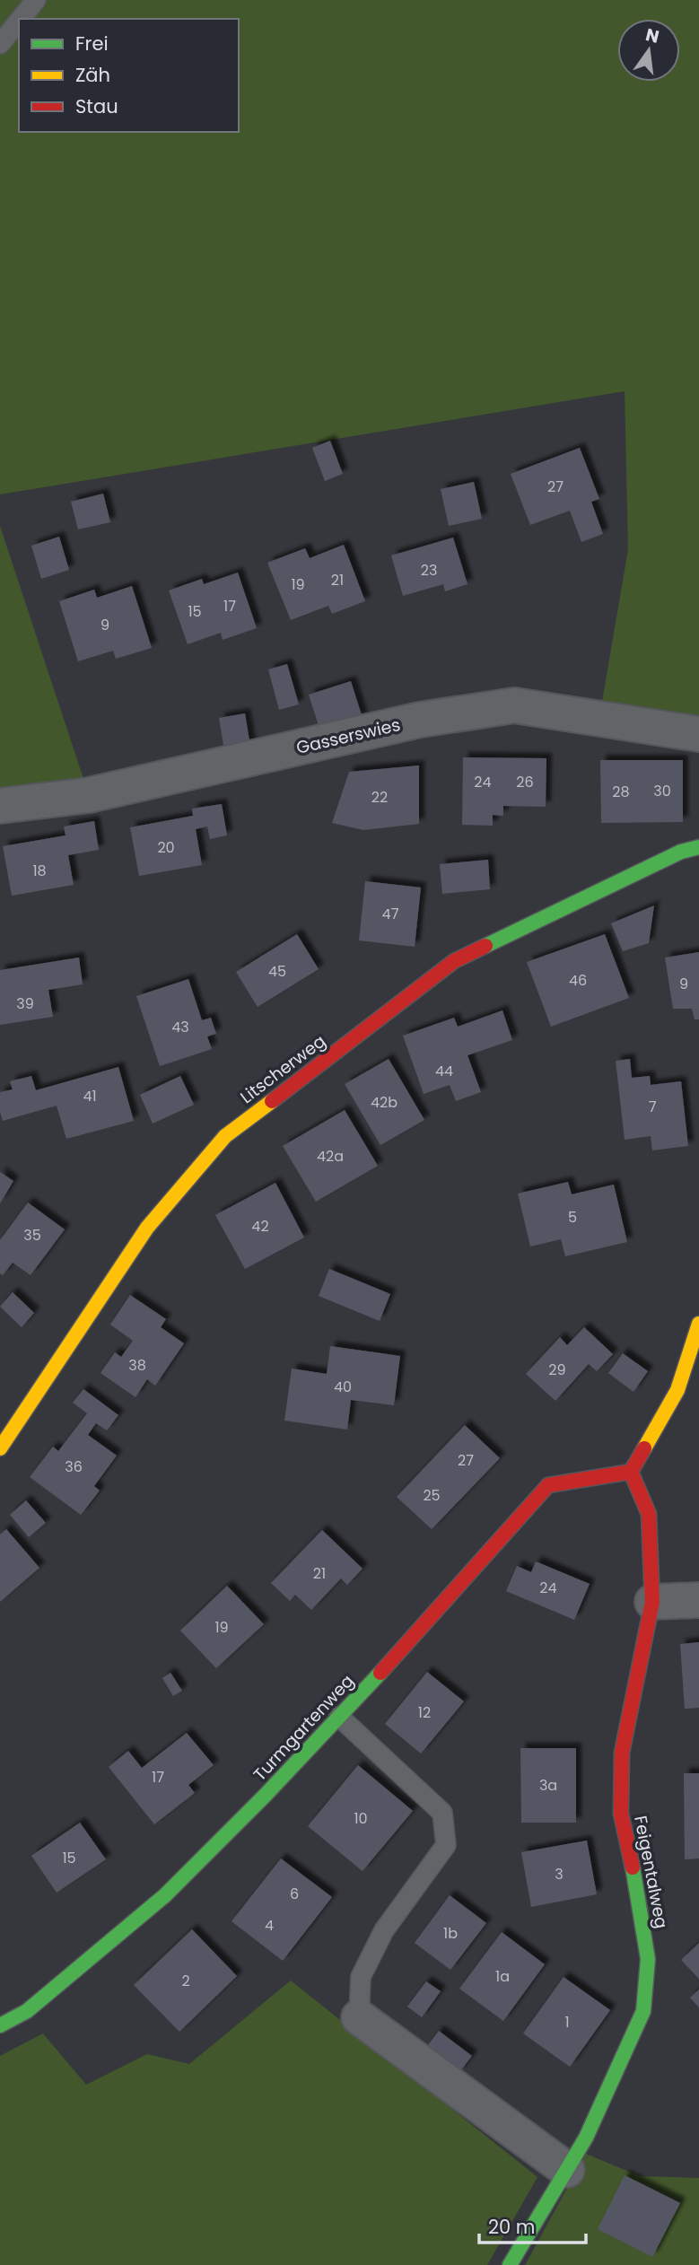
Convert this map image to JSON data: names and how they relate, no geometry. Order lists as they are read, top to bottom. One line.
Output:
{"streets":{"street":["Gasserswies","Litscherweg","Turmgartenweg","Feigentalweg"]},"crossings":[["Turmgartenweg","Feigentalweg"]],"house_numbers":["27","23","21","19","17","15","9","24","26","30","28","22","20","18","47","45","46","9","39","43","44","41","42b","7","42a","5","42","35","38","29","40","27","36","25","21","24","19","12","17","3a","10","15","3","6","4","1b","1a","2","1"],"legend":["Frei","Zäh","Stau"],"scale_bar":"20 m","north":"top"}
